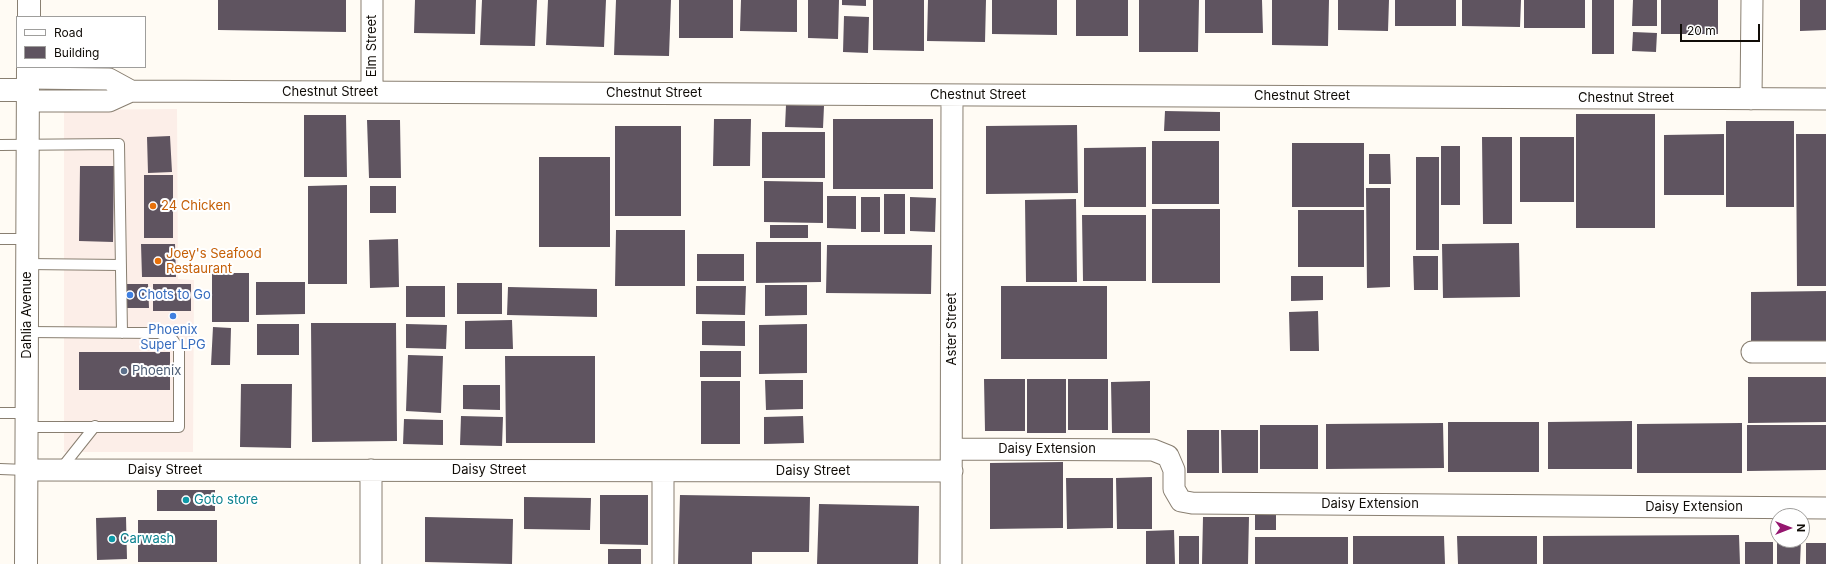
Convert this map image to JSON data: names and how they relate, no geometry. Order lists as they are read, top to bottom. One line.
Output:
{"streets":{"street":["Elm Street","Chestnut Street","Dahlia Avenue","Aster Street","Daisy Extension","Daisy Street"]},"crossings":[["Elm Street","Chestnut Street"],["Chestnut Street","Dahlia Avenue"],["Chestnut Street","Aster Street"],["Dahlia Avenue","Daisy Street"],["Aster Street","Daisy Extension"],["Aster Street","Daisy Street"]],"places":["24 Chicken","Joey's Seafood Restaurant","Chots to Go","Phoenix Super LPG","Phoenix","Goto store","Carwash"],"legend":["Road","Building"],"scale_bar":"20 m","north":"right"}
